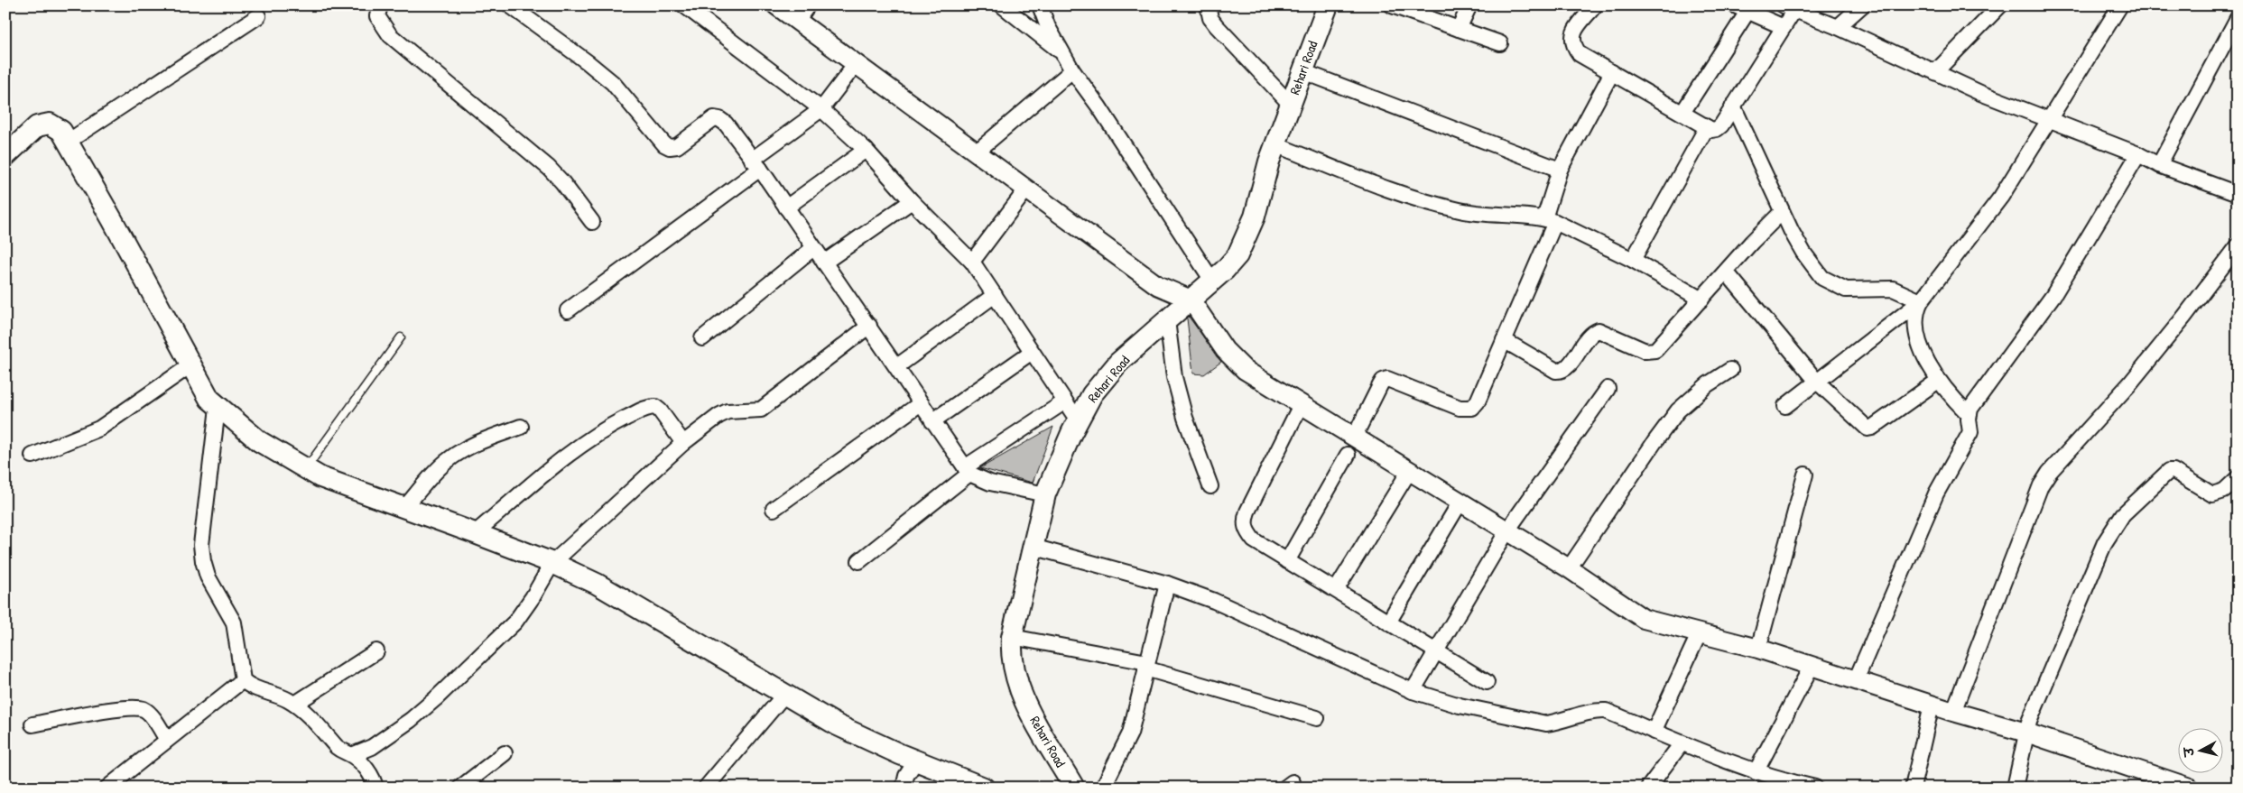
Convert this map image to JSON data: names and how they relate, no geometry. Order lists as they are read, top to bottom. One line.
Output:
{"streets":{"main road":["Rehari Road"]},"north":"left"}
